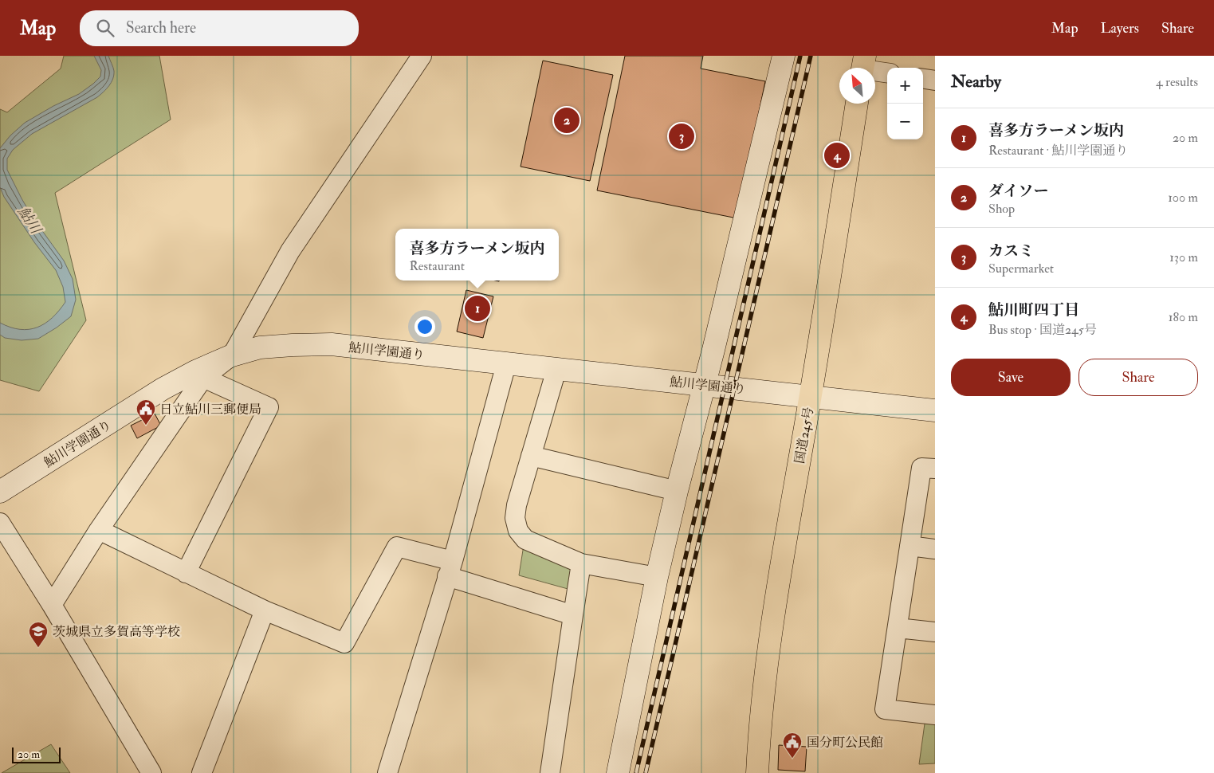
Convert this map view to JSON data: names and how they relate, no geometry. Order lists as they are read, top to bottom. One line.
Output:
{"streets":{"highway":["国道245号"],"street":["鮎川学園通り"]},"crossings":[["鮎川学園通り","国道245号"]],"water":["鮎川"],"places":{"public building":["日立鮎川三郵便局","国分町公民館"],"school or university":["茨城県立多賀高等学校"]},"scale_bar":"20 m","north":"top left","page":{"header":"Map","search":"Search here","nav":["Map","Layers","Share"],"heading":["Nearby","4 results"],"map_buttons":["+","−"],"pins":["2","3","4","1"],"list":[{"mark":"1","name":"喜多方ラーメン坂内","note":"Restaurant · 鮎川学園通り","value":"20 m"},{"mark":"2","name":"ダイソー","note":"Shop","value":"100 m"},{"mark":"3","name":"カスミ","note":"Supermarket","value":"130 m"},{"mark":"4","name":"鮎川町四丁目","note":"Bus stop · 国道245号","value":"180 m"}],"popup":["喜多方ラーメン坂内","Restaurant"],"buttons":["Save","Share"],"scale":"20 m"}}
